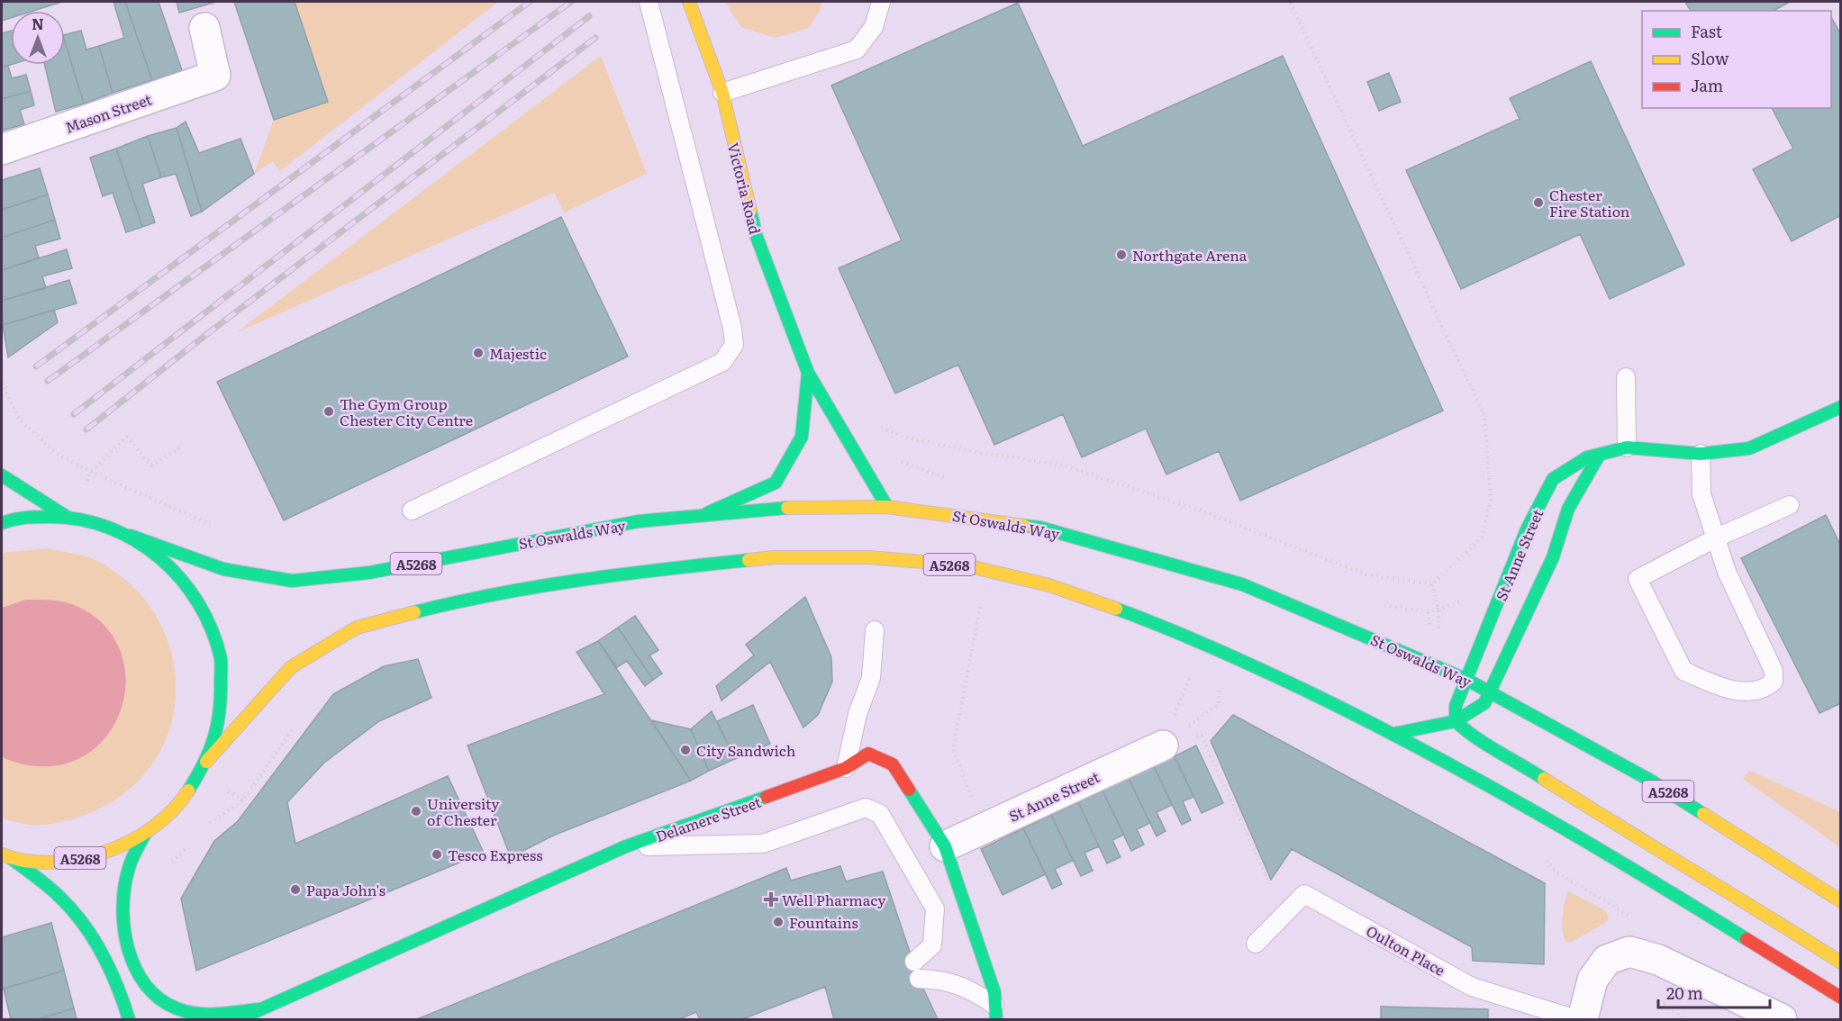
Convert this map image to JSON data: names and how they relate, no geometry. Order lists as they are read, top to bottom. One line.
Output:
{"streets":{"main road":["Victoria Road","St Oswalds Way","St Anne Street","A5268","Delamere Street"],"street":["Mason Street"],"lane":["Oulton Place"]},"crossings":[["Victoria Road","St Oswalds Way"],["St Oswalds Way","St Anne Street"],["St Oswalds Way","A5268"],["St Anne Street","Delamere Street"],["A5268","Delamere Street"]],"places":{"other":["Chester Fire Station","Northgate Arena","Majestic","The Gym Group Chester City Centre","City Sandwich","University of Chester","Tesco Express","Papa John's","Fountains"],"health":["Well Pharmacy"]},"legend":["Fast","Slow","Jam"],"scale_bar":"20 m","north":"top"}
